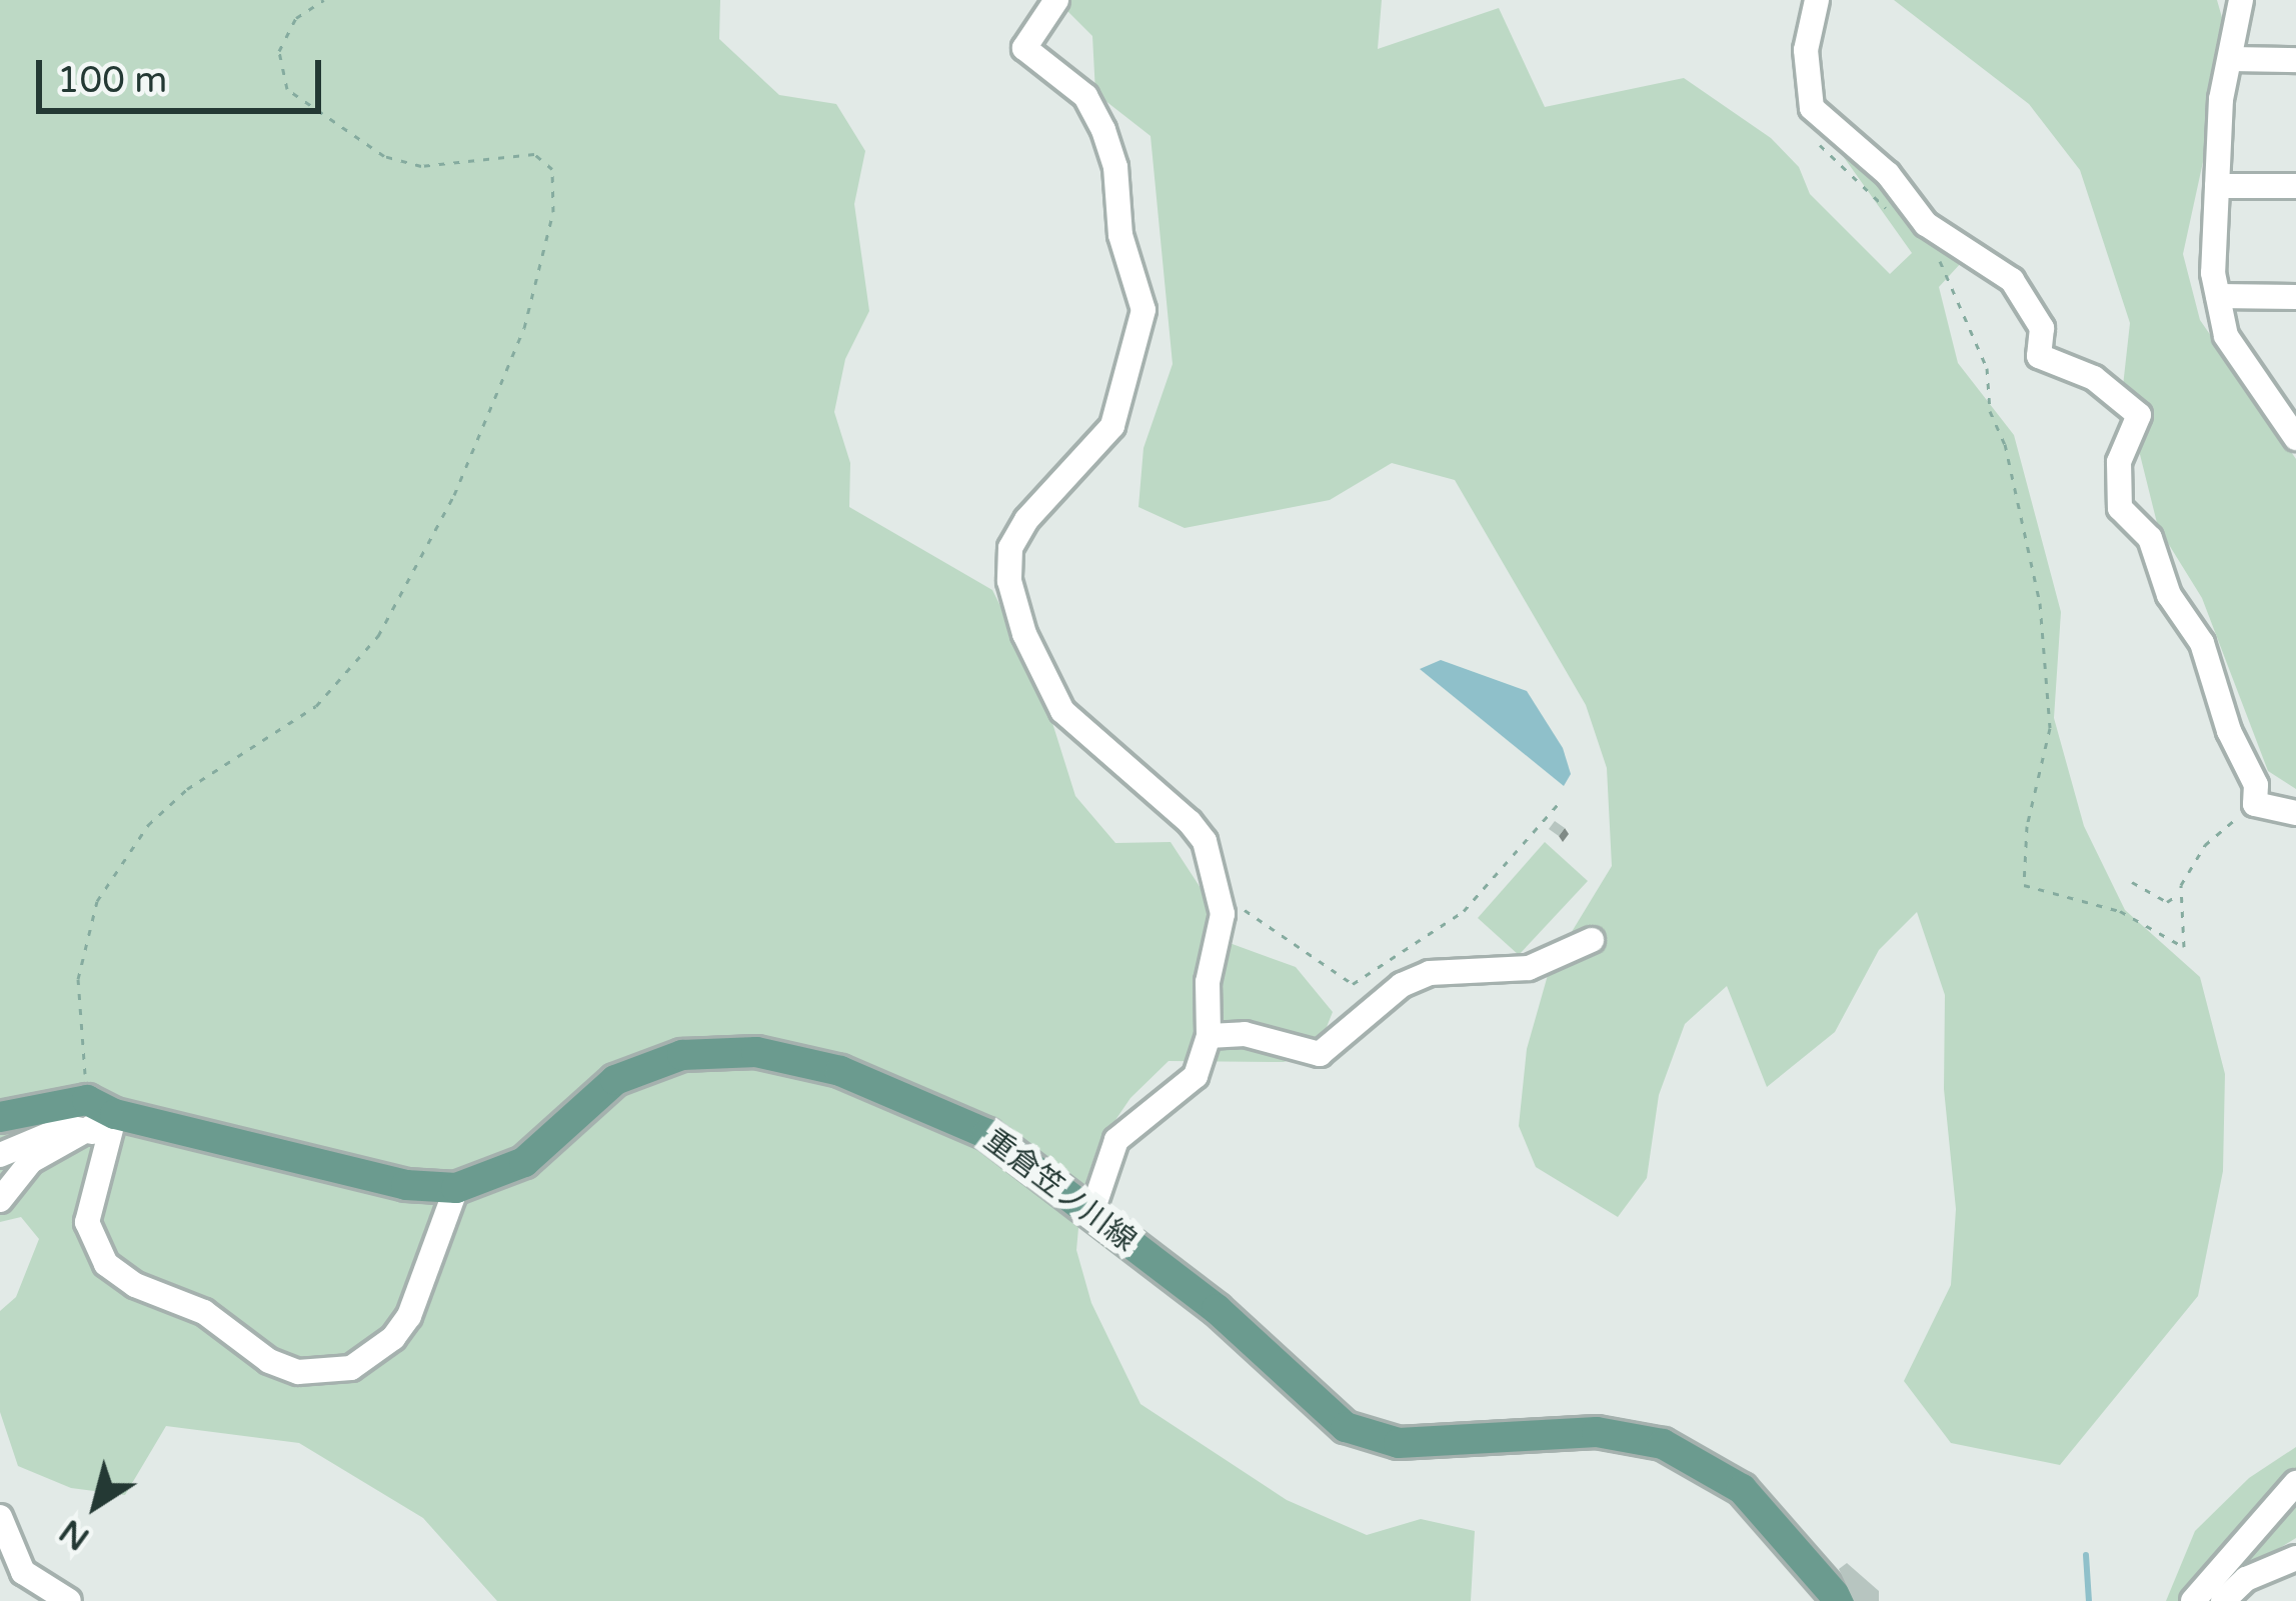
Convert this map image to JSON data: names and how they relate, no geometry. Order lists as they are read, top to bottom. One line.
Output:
{"streets":{"main road":["重倉笠ノ川線"]},"scale_bar":"100 m","north":"bottom left"}
